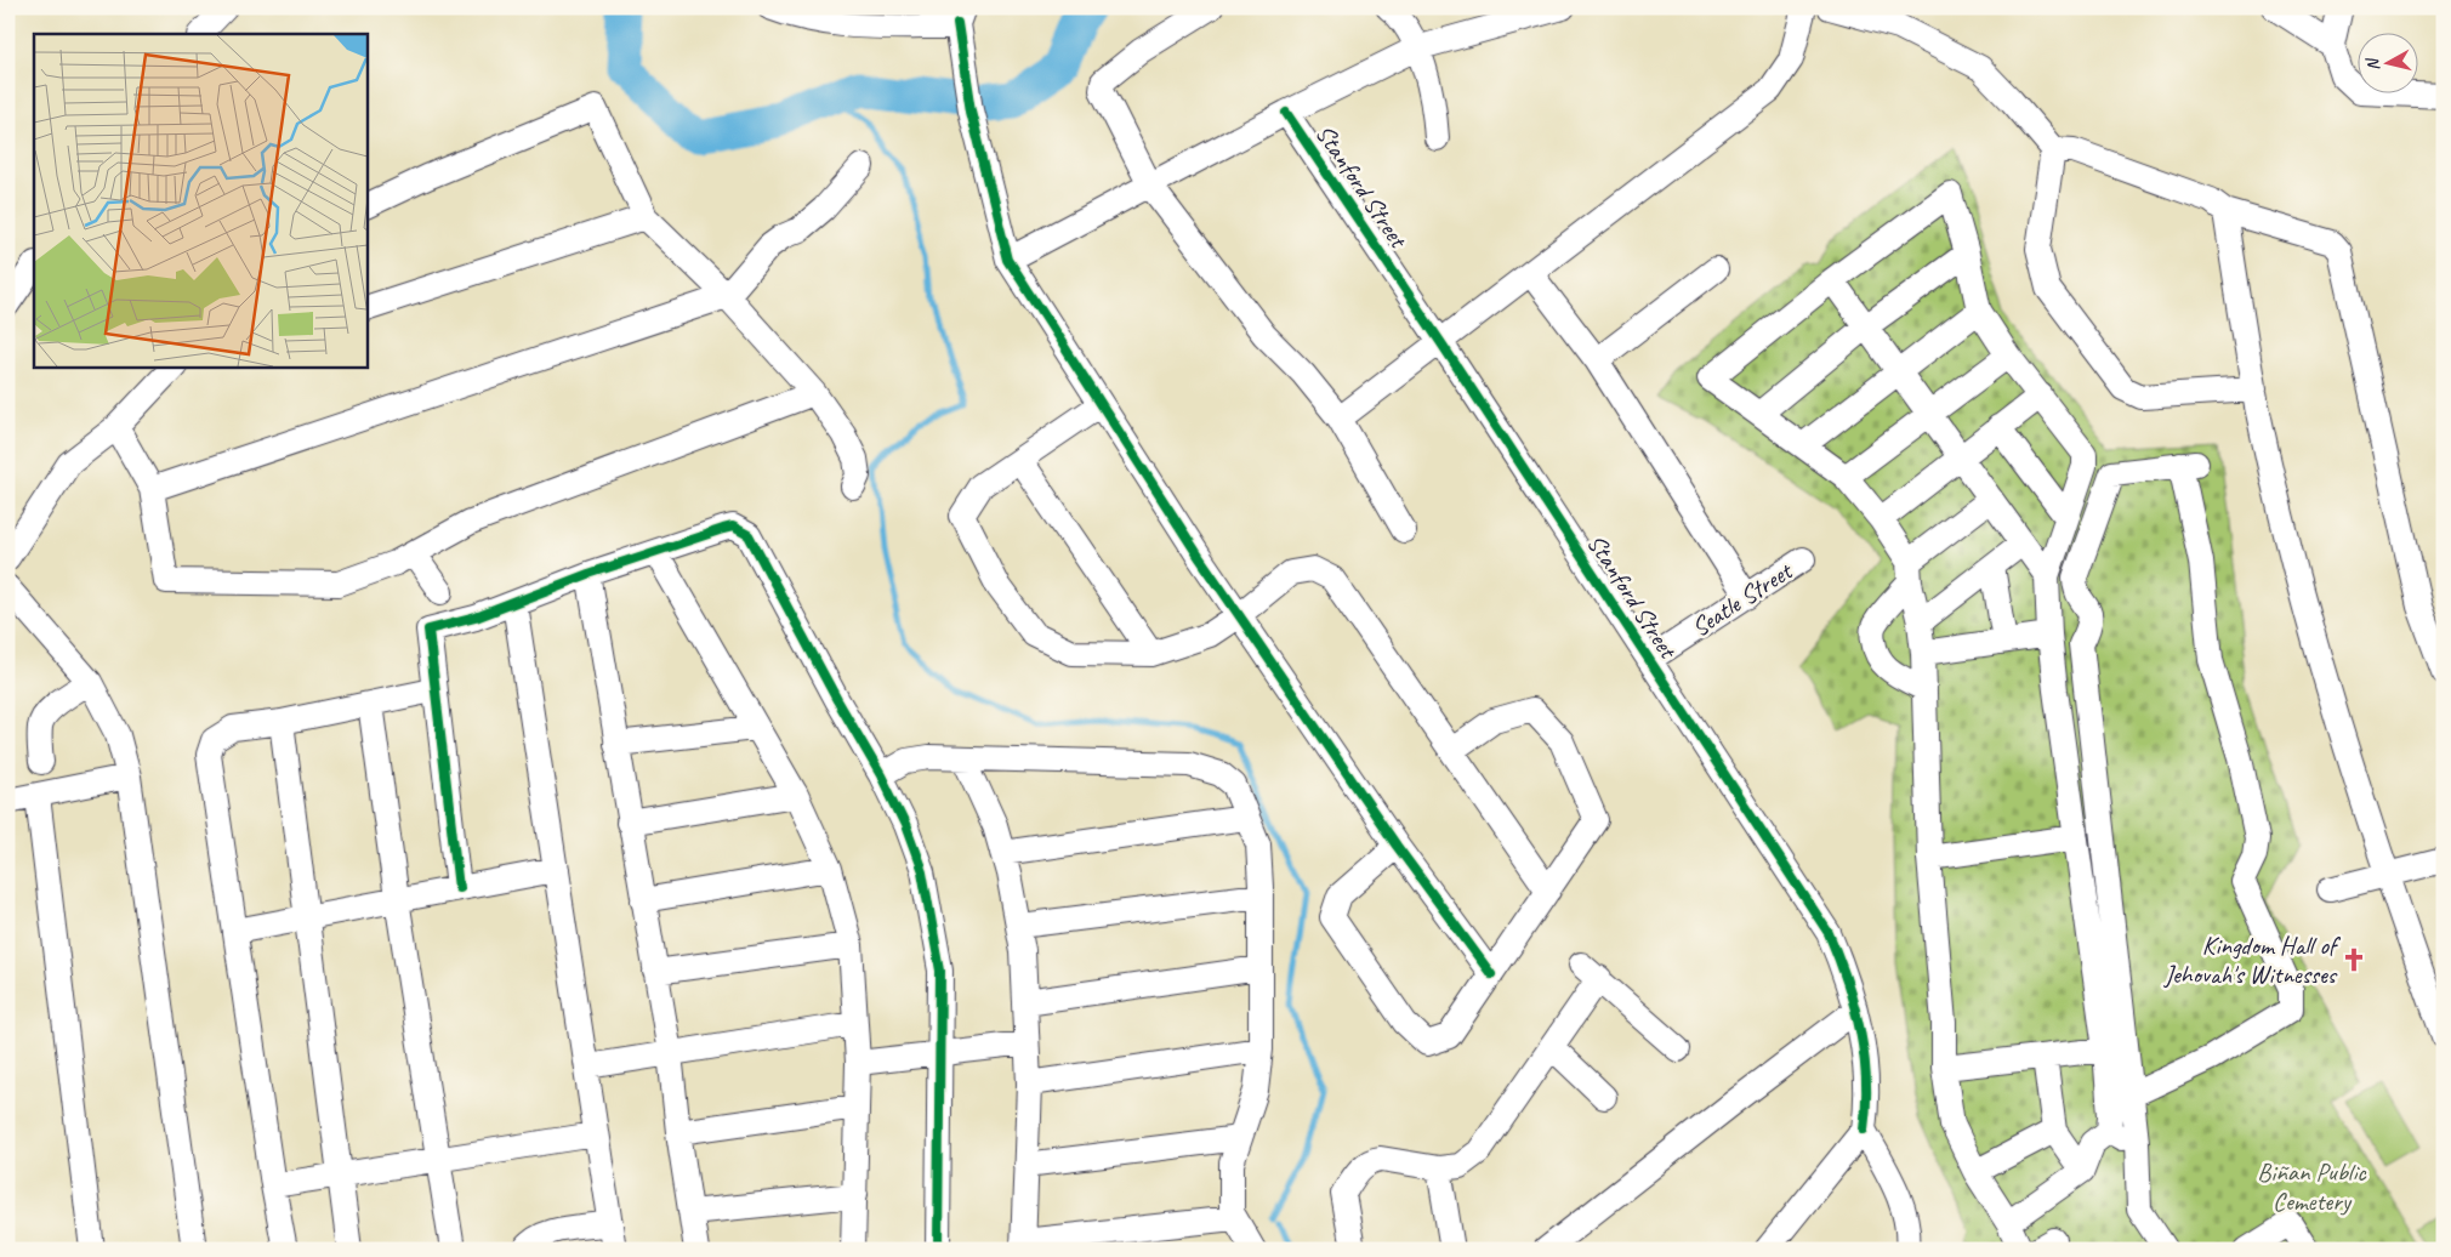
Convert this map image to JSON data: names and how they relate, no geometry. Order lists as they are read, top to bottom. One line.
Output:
{"streets":{"street":["Stanford Street","Seatle Street"]},"crossings":[["Stanford Street","Seatle Street"]],"parks":["Biñan Public Cemetery"],"places":{"church":["Kingdom Hall of Jehovah's Witnesses"]},"north":"left"}
